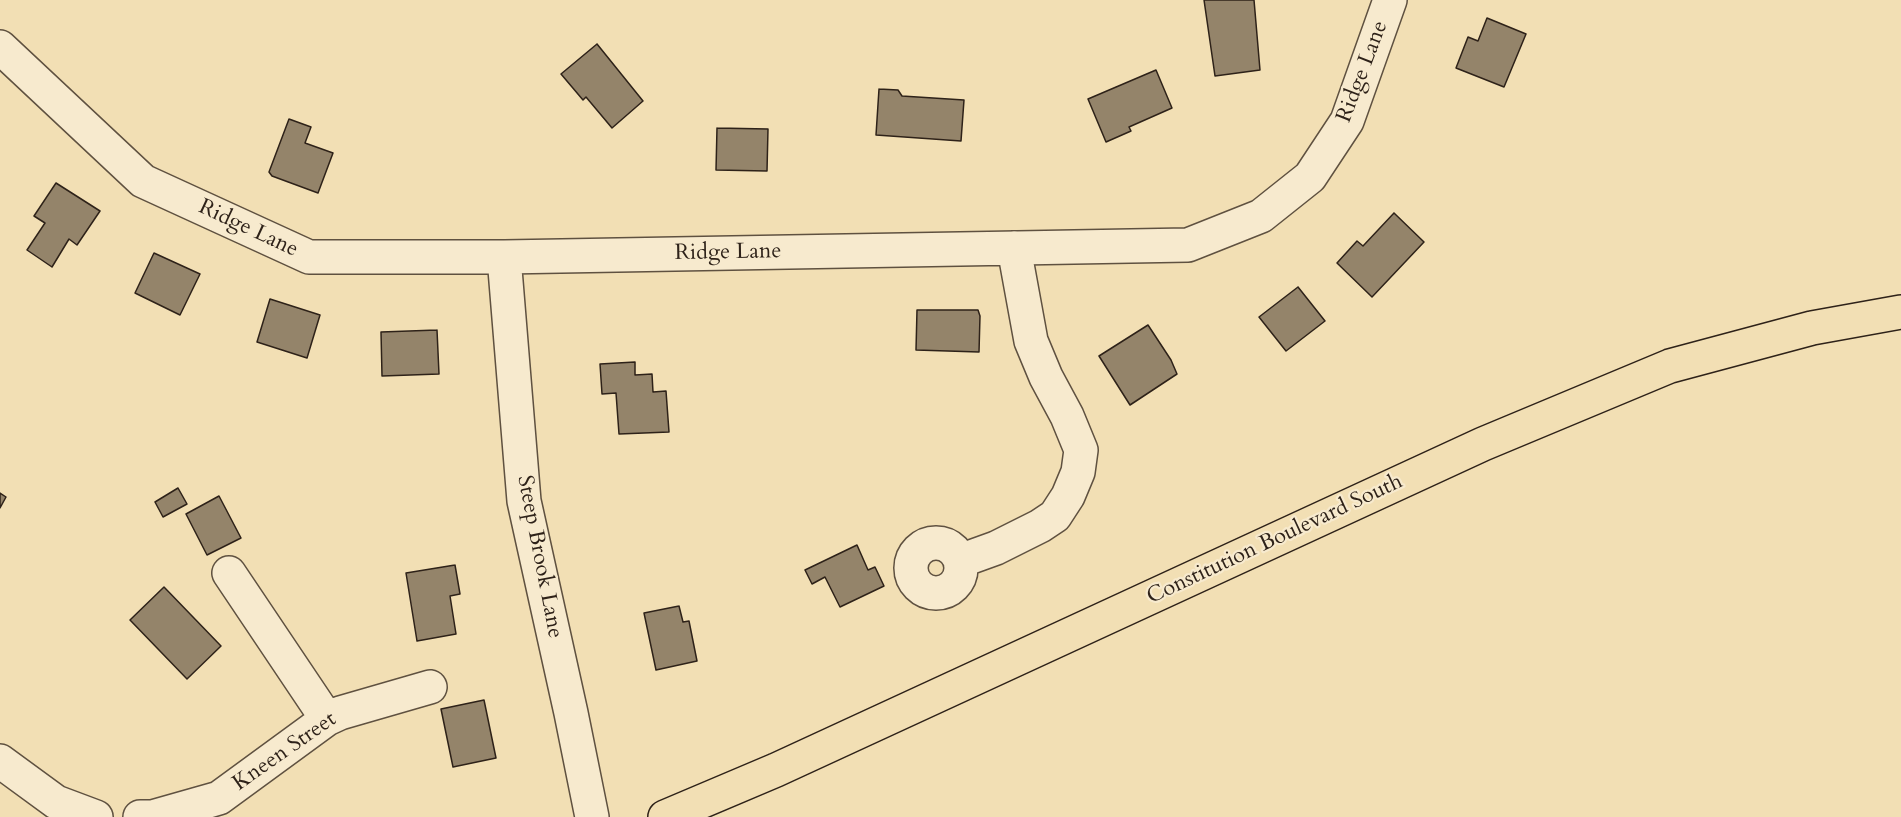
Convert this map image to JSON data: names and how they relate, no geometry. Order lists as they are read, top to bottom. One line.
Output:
{"streets":{"main road":["Constitution Boulevard South"],"street":["Ridge Lane","Steep Brook Lane","Kneen Street"]},"crossings":[["Ridge Lane","Steep Brook Lane"]]}
